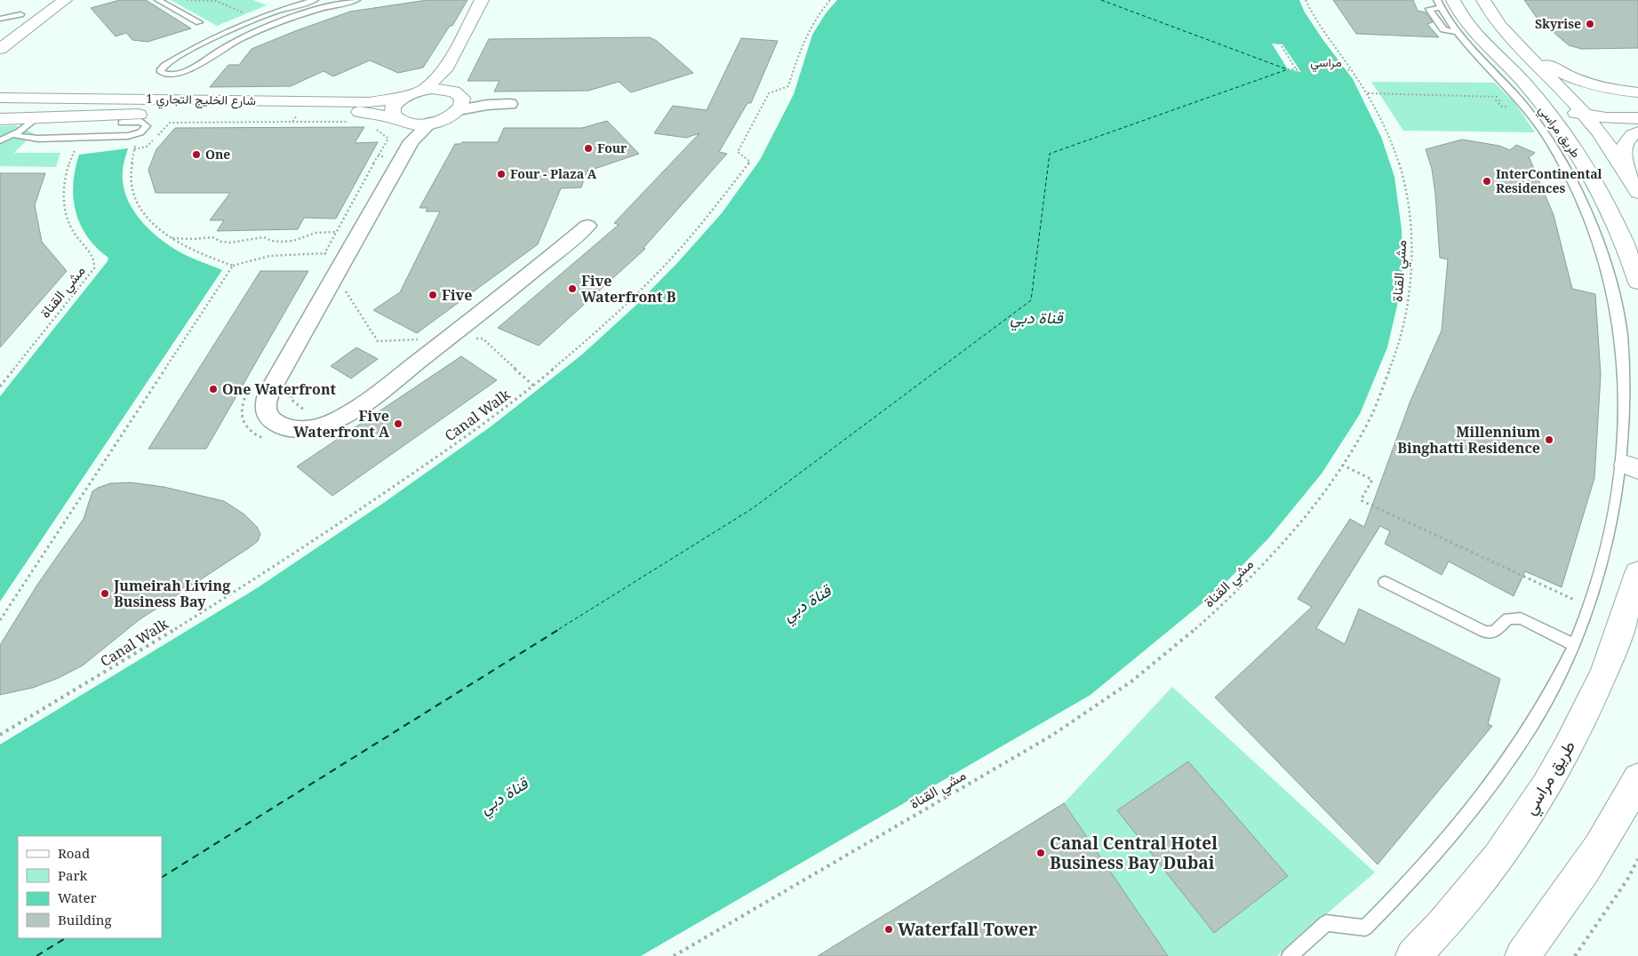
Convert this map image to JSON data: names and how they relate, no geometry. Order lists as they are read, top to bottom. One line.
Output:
{"streets":{"street":["شارع الخليج التجاري 1","طريق مراسي"],"path":["مراسي","مشي القناة","Canal Walk"]},"crossings":[["مراسي","مشي القناة"]],"water":["قناة دبي"],"places":["Skyrise","Four","One","Four - Plaza A","InterContinental Residences","Five Waterfront B","Five","One Waterfront","Five Waterfront A","Millennium Binghatti Residence","Jumeirah Living Business Bay","Canal Central Hotel Business Bay Dubai","Waterfall Tower"],"legend":["Road","Park","Water","Building"]}
